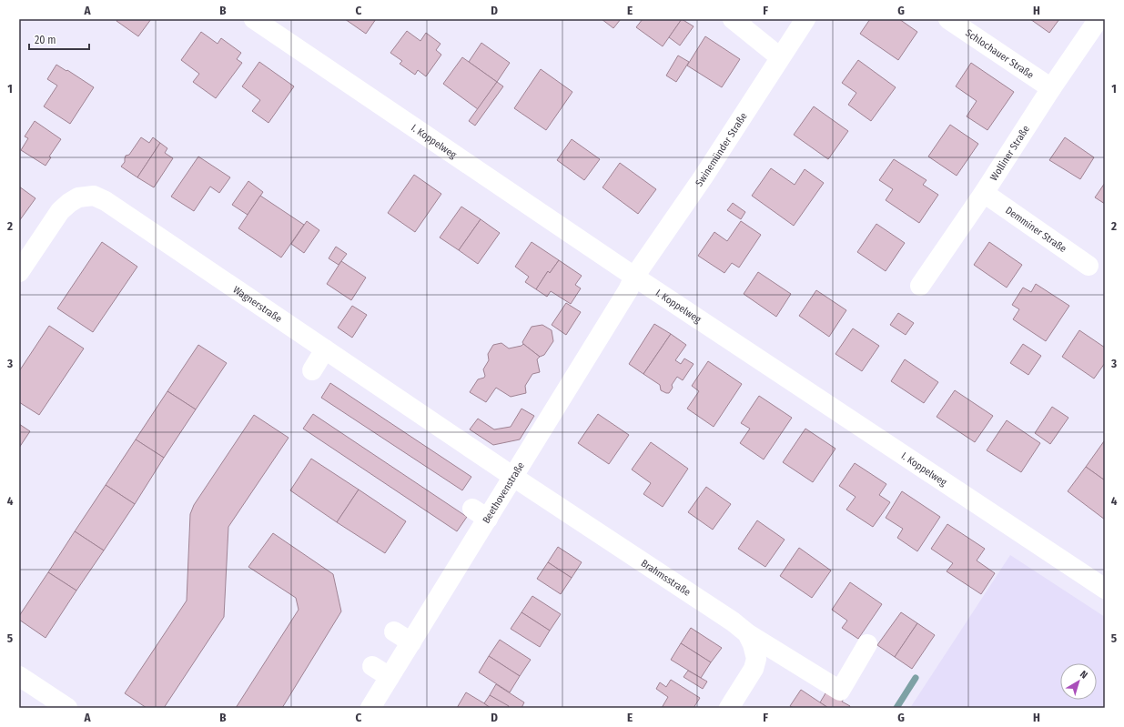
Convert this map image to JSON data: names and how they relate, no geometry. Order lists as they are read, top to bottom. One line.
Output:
{"streets":{"street":["Schlochauer Straße","I. Koppelweg","Swinemünder Straße","Wolliner Straße","Demminer Straße","Wagnerstraße","Beethovenstraße","Brahmsstraße"]},"crossings":[["Schlochauer Straße","Wolliner Straße"],["I. Koppelweg","Swinemünder Straße"],["I. Koppelweg","Beethovenstraße"],["Swinemünder Straße","Beethovenstraße"],["Wolliner Straße","Demminer Straße"],["Wagnerstraße","Beethovenstraße"],["Wagnerstraße","Brahmsstraße"],["Beethovenstraße","Brahmsstraße"]],"scale_bar":"20 m","north":"top right","grid":{"columns":["A","B","C","D","E","F","G","H"],"rows":["1","2","3","4","5"]}}
